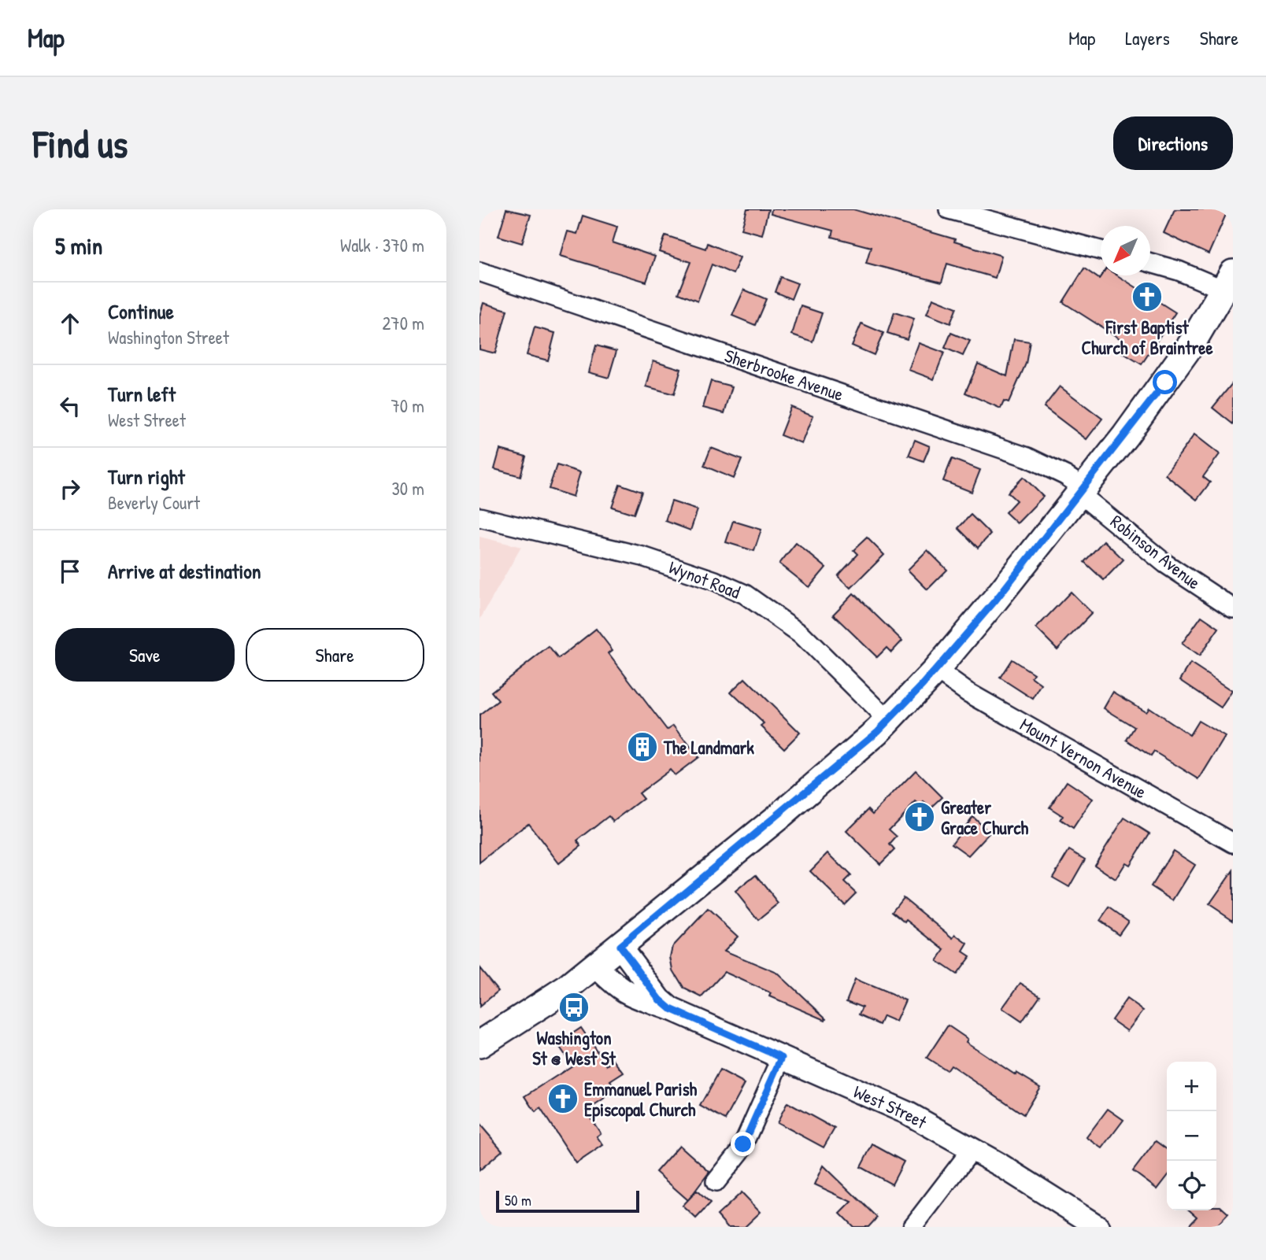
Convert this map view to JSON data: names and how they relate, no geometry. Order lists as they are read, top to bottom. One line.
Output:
{"streets":{"street":["Sherbrooke Avenue","Robinson Avenue","Wynot Road","Mount Vernon Avenue","West Street"]},"crossings":[["Sherbrooke Avenue","Robinson Avenue"]],"places":{"church":["First Baptist Church of Braintree","Greater Grace Church","Emmanuel Parish Episcopal Church"],"building":["The Landmark"],"bus stop":["Washington St @ West St"]},"scale_bar":"50 m","north":"bottom left","page":{"header":"Map","nav":["Map","Layers","Share"],"buttons":["Directions",["Save","Share"]],"title":"Find us","heading":["5 min","Walk · 370 m"],"list":[["Continue","Washington Street","270 m"],["Turn left","West Street","70 m"],["Turn right","Beverly Court","30 m"],"Arrive at destination"],"map_buttons":["+","−"],"scale":"50 m"}}
